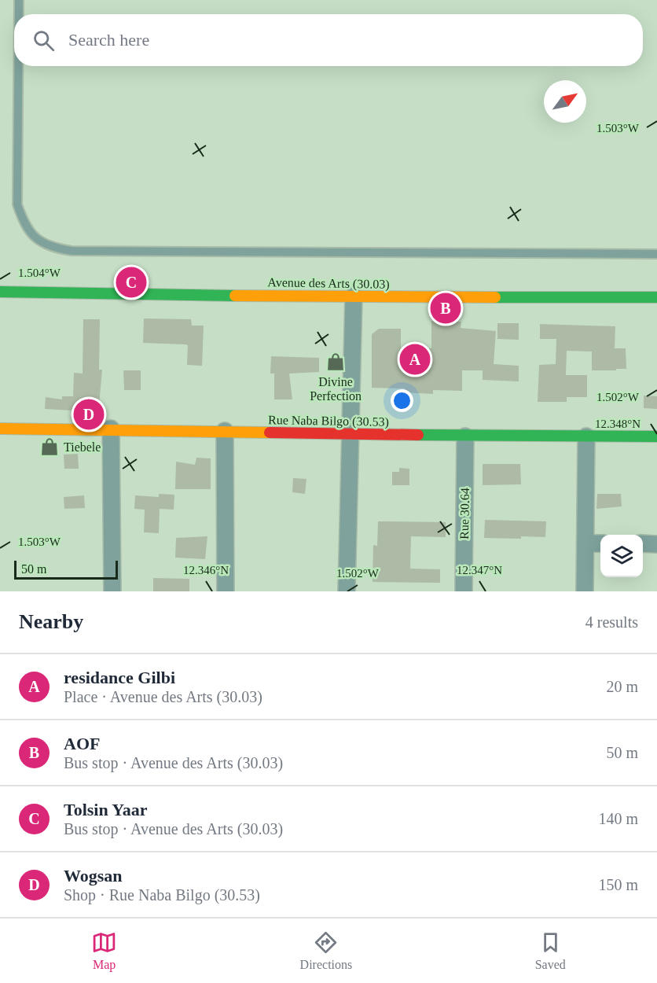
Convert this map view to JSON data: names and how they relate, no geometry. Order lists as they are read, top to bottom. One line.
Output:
{"streets":{"street":["Avenue des Arts (30.03)","Rue Naba Bilgo (30.53)","Rue 30.64"]},"crossings":[["Rue Naba Bilgo (30.53)","Rue 30.64"]],"places":{"shop":["Divine Perfection","Tiebele"]},"scale_bar":"50 m","north":"top right","page":{"search":"Search here","pins":["C","B","A","D"],"scale":"50 m","heading":["Nearby","4 results"],"list":[{"mark":"A","name":"residance Gilbi","note":"Place · Avenue des Arts (30.03)","value":"20 m"},{"mark":"B","name":"AOF","note":"Bus stop · Avenue des Arts (30.03)","value":"50 m"},{"mark":"C","name":"Tolsin Yaar","note":"Bus stop · Avenue des Arts (30.03)","value":"140 m"},{"mark":"D","name":"Wogsan","note":"Shop · Rue Naba Bilgo (30.53)","value":"150 m"}],"nav":["Map","Directions","Saved"]},"coordinates":["1.503°W","1.504°W","1.502°W","12.348°N","12.346°N","12.347°N"]}
